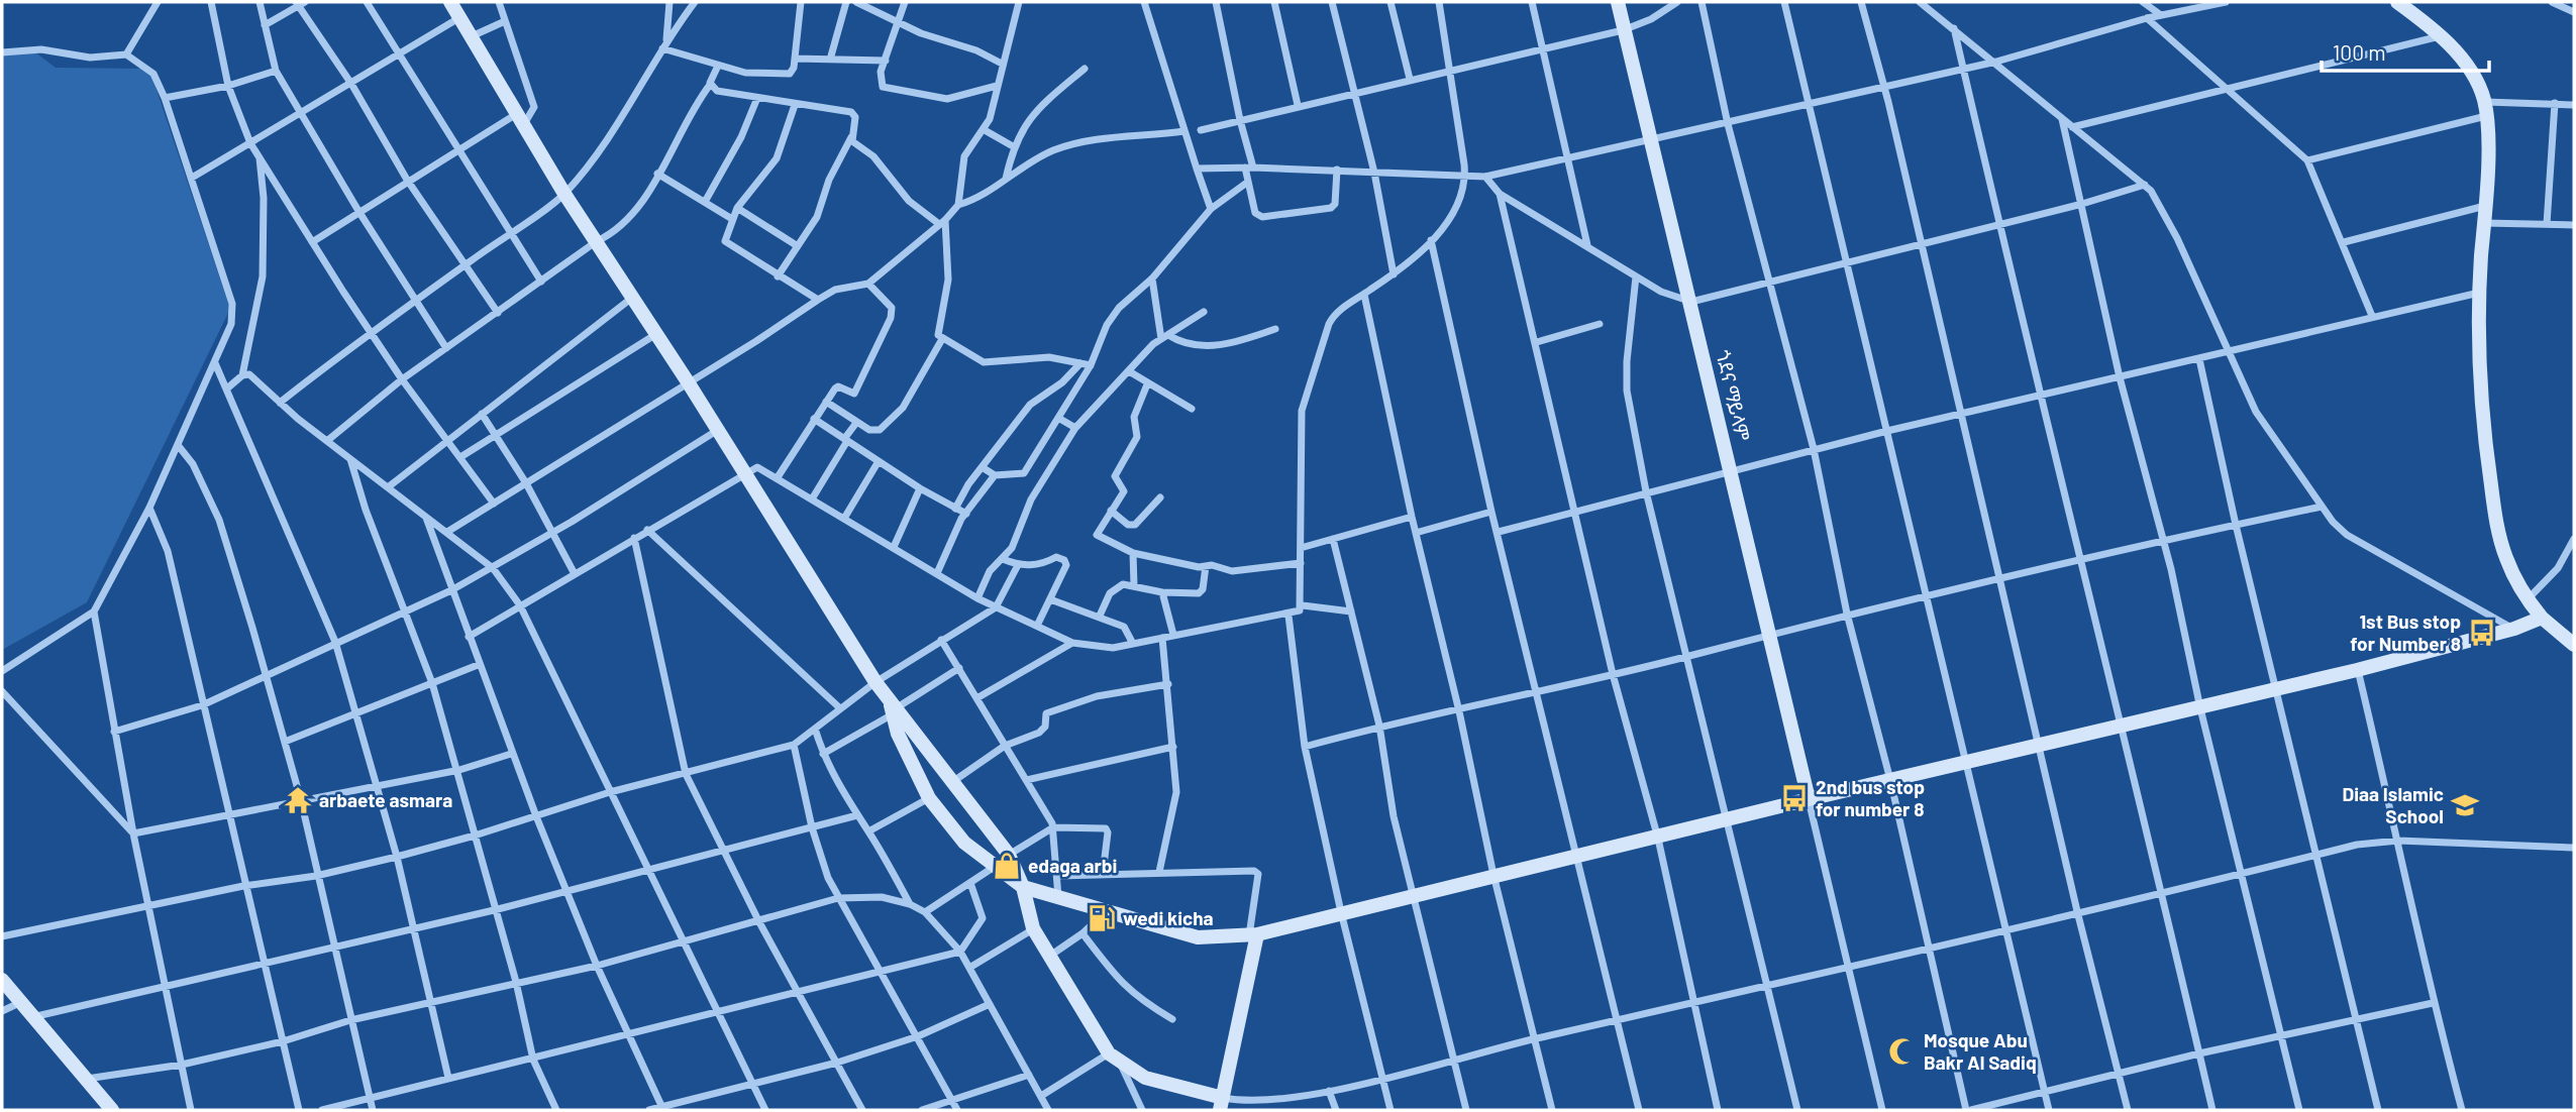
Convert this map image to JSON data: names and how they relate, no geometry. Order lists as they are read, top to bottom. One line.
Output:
{"streets":{"street":["ጎደና ማይላም"]},"places":{"bus stop":["1st Bus stop for Number 8","2nd bus stop for number 8"],"temple":["arbaete asmara"],"school or university":["Diaa Islamic School"],"shop":["edaga arbi"],"fuel station":["wedi kicha"],"mosque":["Mosque Abu Bakr Al Sadiq"]},"scale_bar":"100 m"}
